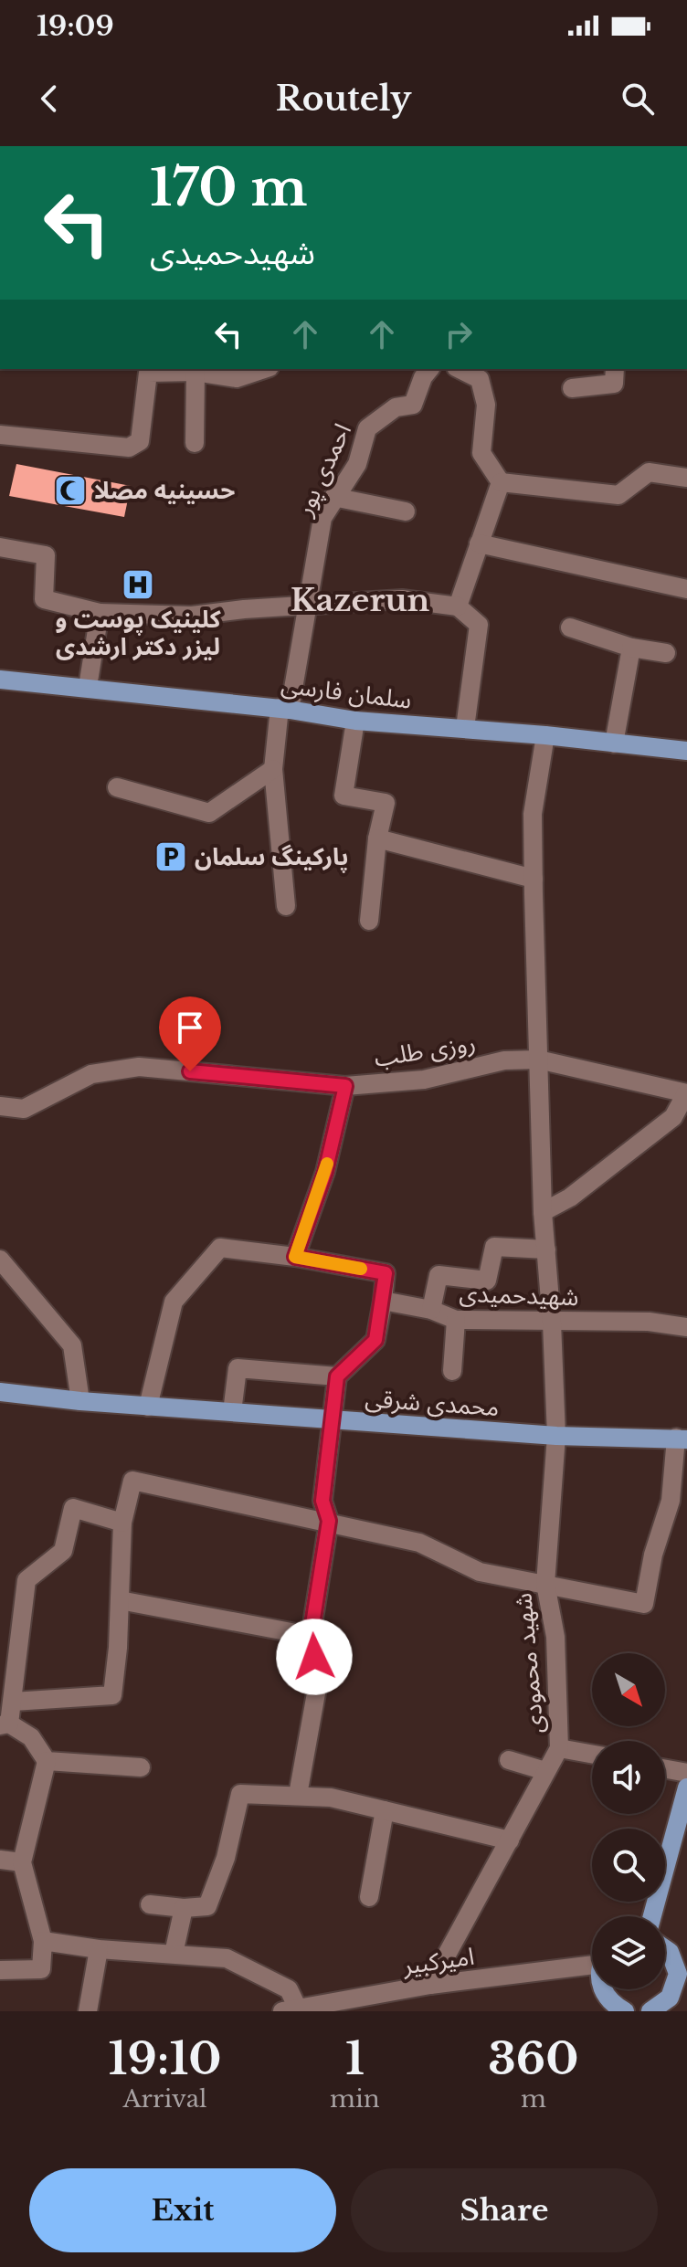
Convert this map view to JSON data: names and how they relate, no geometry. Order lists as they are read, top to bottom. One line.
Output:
{"streets":{"main road":["سلمان فارسی","محمدی شرقی"],"street":["احمدی پور","روزی طلب","شهیدحمیدی","شهید محمودی","امیرکبیر"]},"crossings":[["احمدی پور","سلمان فارسی"],["سلمان فارسی","شهید محمودی"],["روزی طلب","شهید محمودی"],["شهیدحمیدی","شهید محمودی"],["محمدی شرقی","شهید محمودی"],["شهید محمودی","امیرکبیر"]],"districts":["Kazerun"],"places":{"mosque":["حسینیه مصلا"],"hospital":["کلینیک پوست و لیزر دکتر ارشدی"],"parking":["پارکینگ سلمان"]},"north":"bottom right","page":{"status":"19:09","header":"Routely","turn":["170 m","شهیدحمیدی"],"eta":["19:10","Arrival","1","min","360","m"],"buttons":["Exit","Share"]}}
